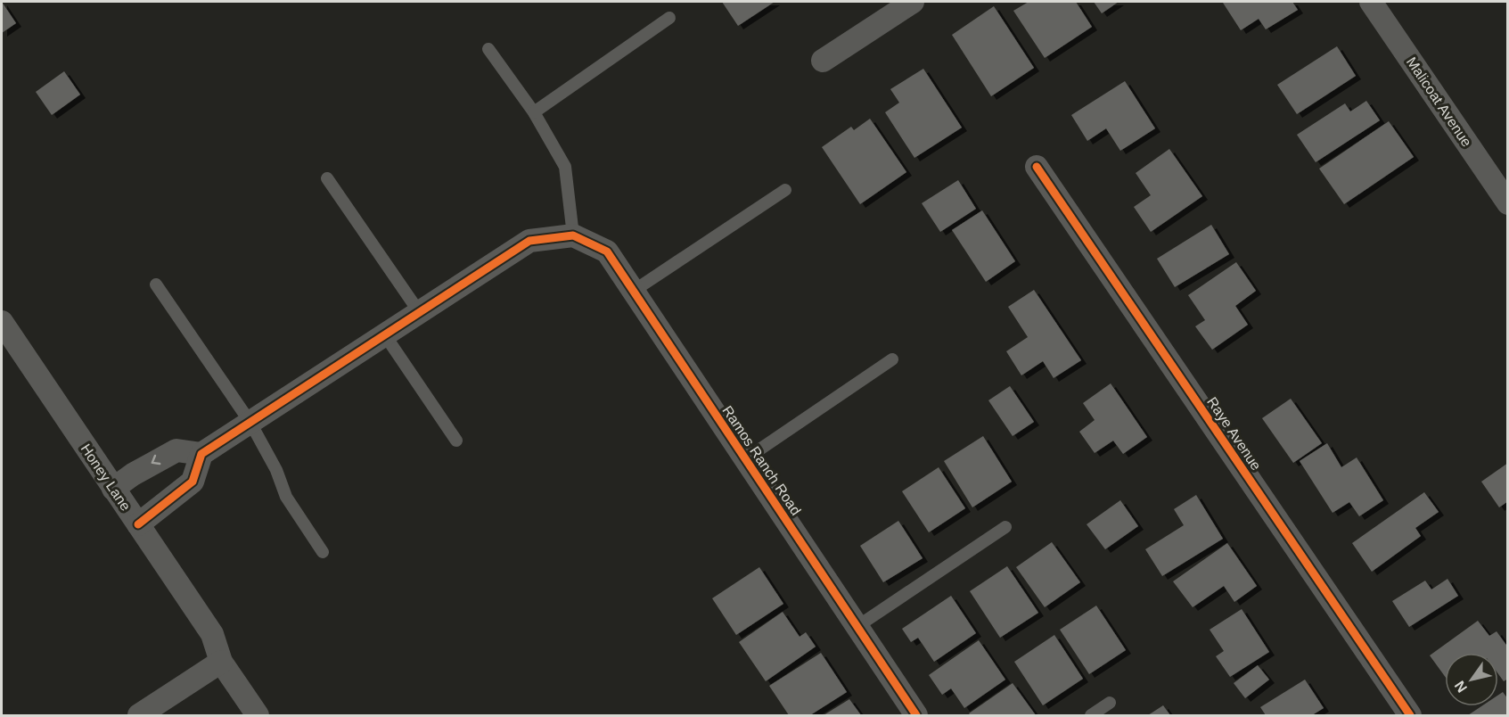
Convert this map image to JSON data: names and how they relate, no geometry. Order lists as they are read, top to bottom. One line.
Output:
{"streets":{"street":["Malicoat Avenue","Raye Avenue","Ramos Ranch Road","Honey Lane"]},"north":"bottom left"}
